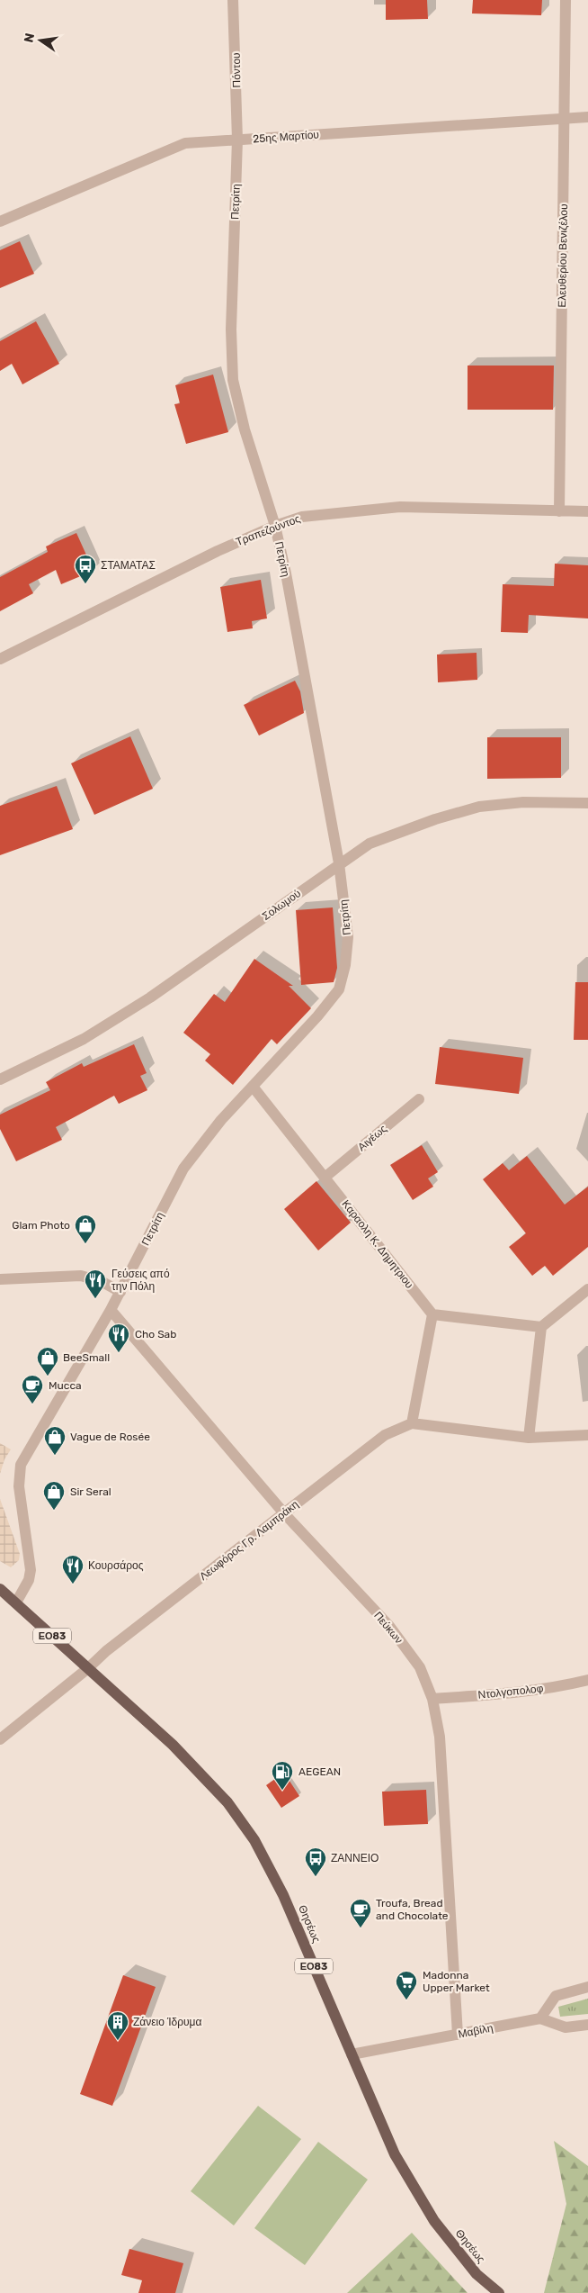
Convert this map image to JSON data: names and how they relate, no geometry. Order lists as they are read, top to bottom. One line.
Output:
{"streets":{"main road":["ΕΟ83","Θησέως"],"street":["Πόντου","25ης Μαρτίου","Πετρίτη","Ελευθερίου Βενιζέλου","Τραπεζούντος","Σολωμού","Αιγέως","Καραολη Κ. Δημητριου","Λεωφόρος Γρ. Λαμπράκη","Πεύκων","Ντολγοπολοφ","Μαβίλη"]},"crossings":[["Πόντου","25ης Μαρτίου"],["Πόντου","Πετρίτη"],["25ης Μαρτίου","Πετρίτη"],["25ης Μαρτίου","Ελευθερίου Βενιζέλου"],["Πετρίτη","Τραπεζούντος"],["Πετρίτη","Σολωμού"],["Πετρίτη","Καραολη Κ. Δημητριου"],["Πετρίτη","Πεύκων"],["Πετρίτη","ΕΟ83"],["Ελευθερίου Βενιζέλου","Τραπεζούντος"],["Αιγέως","Καραολη Κ. Δημητριου"],["Λεωφόρος Γρ. Λαμπράκη","Πεύκων"],["Λεωφόρος Γρ. Λαμπράκη","ΕΟ83"],["Λεωφόρος Γρ. Λαμπράκη","Θησέως"],["Πεύκων","Ντολγοπολοφ"],["Πεύκων","Μαβίλη"],["ΕΟ83","Θησέως"],["Θησέως","Μαβίλη"]],"places":{"bus stop":["ΣΤΑΜΑΤΑΣ","ΖΑΝΝΕΙΟ"],"shop":["Glam Photo","BeeSmall","Vague de Rosée","Sir Seral"],"restaurant":["Γεύσεις από την Πόλη","Cho Sab","Κουρσάρος"],"cafe":["Mucca","Troufa, Bread and Chocolate"],"fuel station":["AEGEAN"],"supermarket":["Madonna Upper Market"],"building":["Ζάνειο Ίδρυμα"]},"north":"left"}
